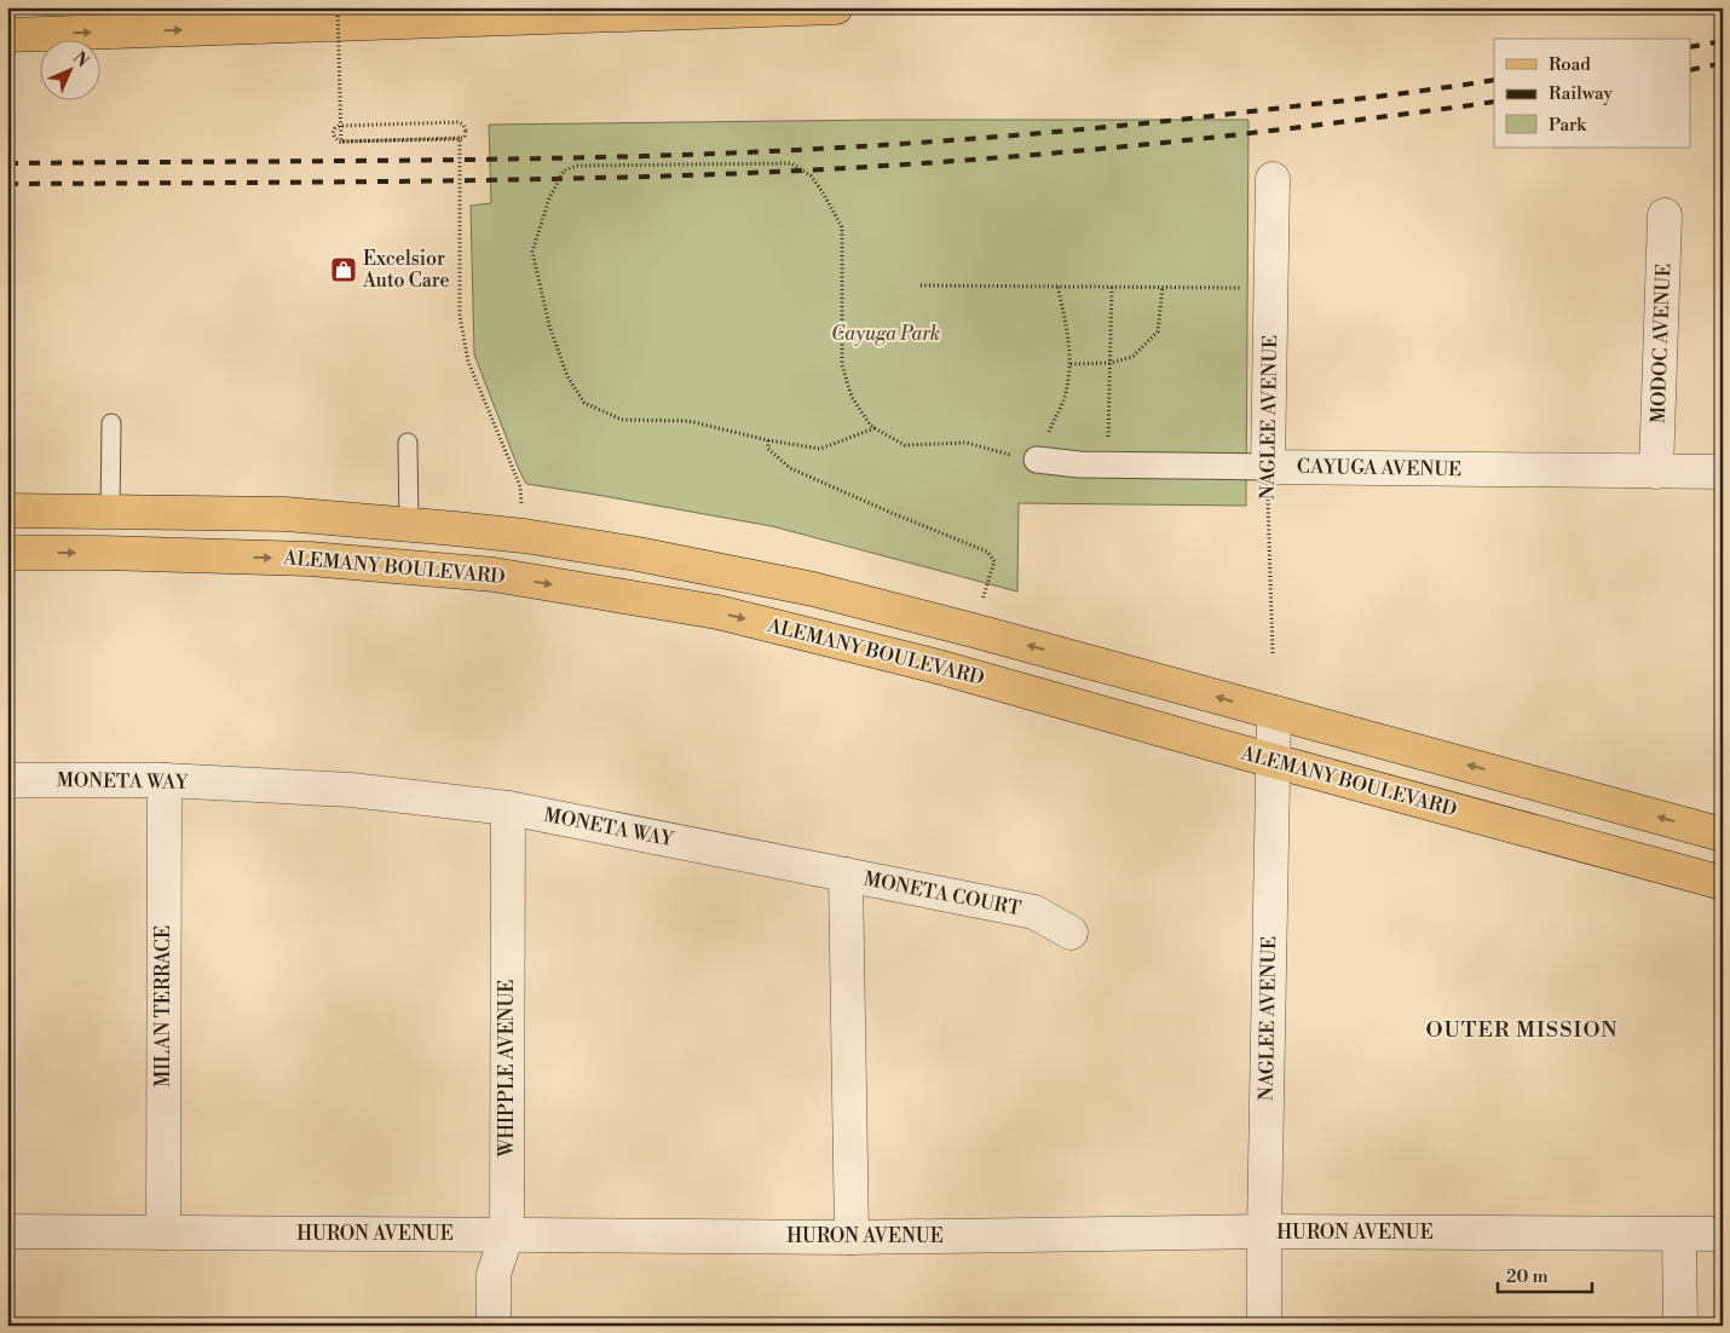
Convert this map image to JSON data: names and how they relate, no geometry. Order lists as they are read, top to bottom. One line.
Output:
{"streets":{"main road":["ALEMANY BOULEVARD"],"street":["MODOC AVENUE","NAGLEE AVENUE","CAYUGA AVENUE","MONETA WAY","MONETA COURT","MILAN TERRACE","WHIPPLE AVENUE","HURON AVENUE"]},"crossings":[["MODOC AVENUE","CAYUGA AVENUE"],["NAGLEE AVENUE","CAYUGA AVENUE"],["NAGLEE AVENUE","ALEMANY BOULEVARD"],["NAGLEE AVENUE","HURON AVENUE"],["MONETA WAY","MONETA COURT"],["MONETA WAY","MILAN TERRACE"],["MONETA WAY","WHIPPLE AVENUE"],["MILAN TERRACE","HURON AVENUE"],["WHIPPLE AVENUE","HURON AVENUE"]],"districts":["OUTER MISSION"],"parks":["Cayuga Park"],"places":{"shop":["Excelsior Auto Care"]},"legend":["Road","Railway","Park"],"scale_bar":"20 m","north":"top right"}
